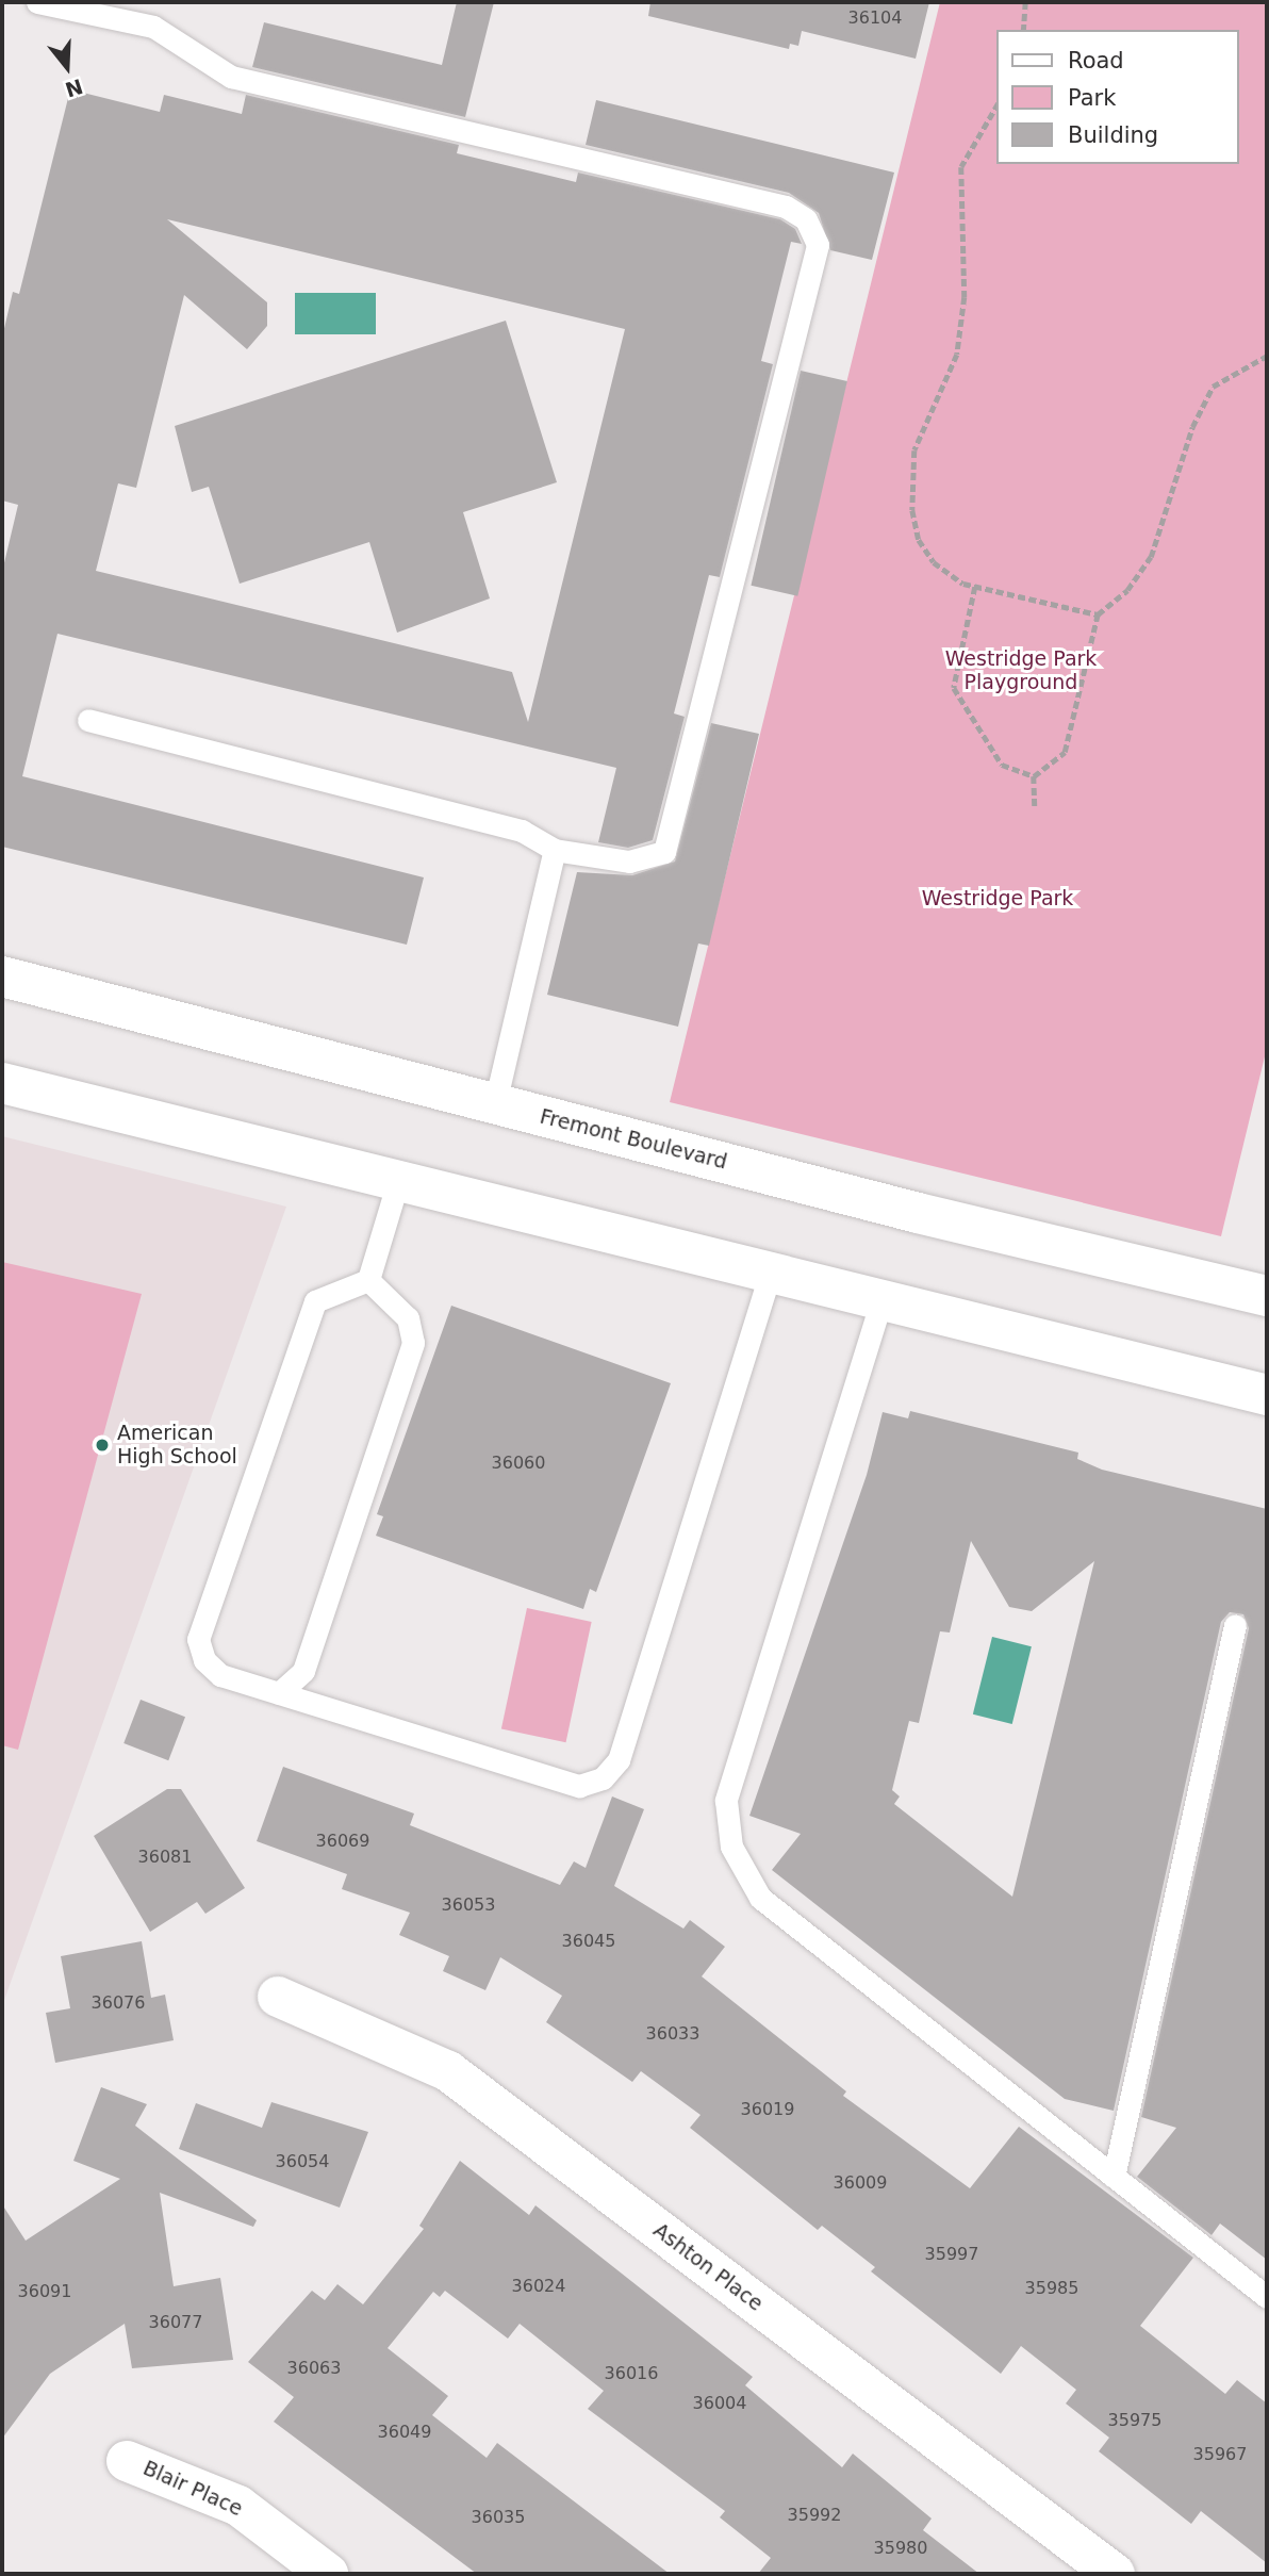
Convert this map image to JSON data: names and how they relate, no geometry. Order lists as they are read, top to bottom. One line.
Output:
{"streets":{"main road":["Fremont Boulevard","Ashton Place","Blair Place"]},"parks":["Westridge Park Playground","Westridge Park"],"places":["American High School"],"house_numbers":["36104","36060","36069","36081","36053","36045","36076","36033","36019","36054","36009","35997","36024","35985","36091","36077","36063","36016","36004","35975","36049","35967","35992","36035","35980"],"legend":["Road","Park","Building"],"north":"bottom"}
